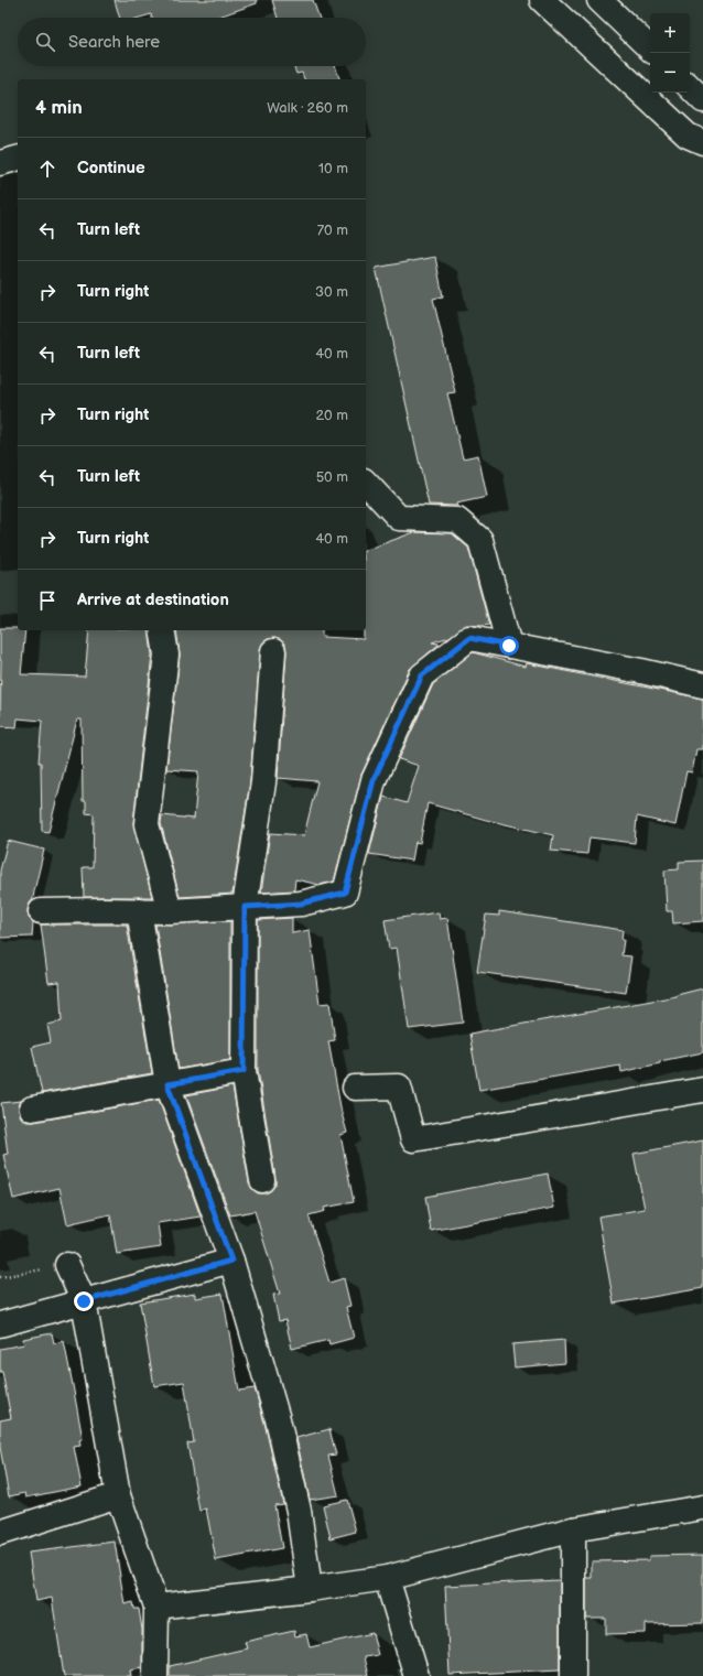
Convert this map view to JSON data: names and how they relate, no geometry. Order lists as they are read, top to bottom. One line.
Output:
{"page":{"map_buttons":["+","−"],"search":"Search here","heading":["4 min","Walk · 260 m"],"list":[["Continue","10 m"],["Turn left","70 m"],["Turn right","30 m"],["Turn left","40 m"],["Turn right","20 m"],["Turn left","50 m"],["Turn right","40 m"],"Arrive at destination"]}}
